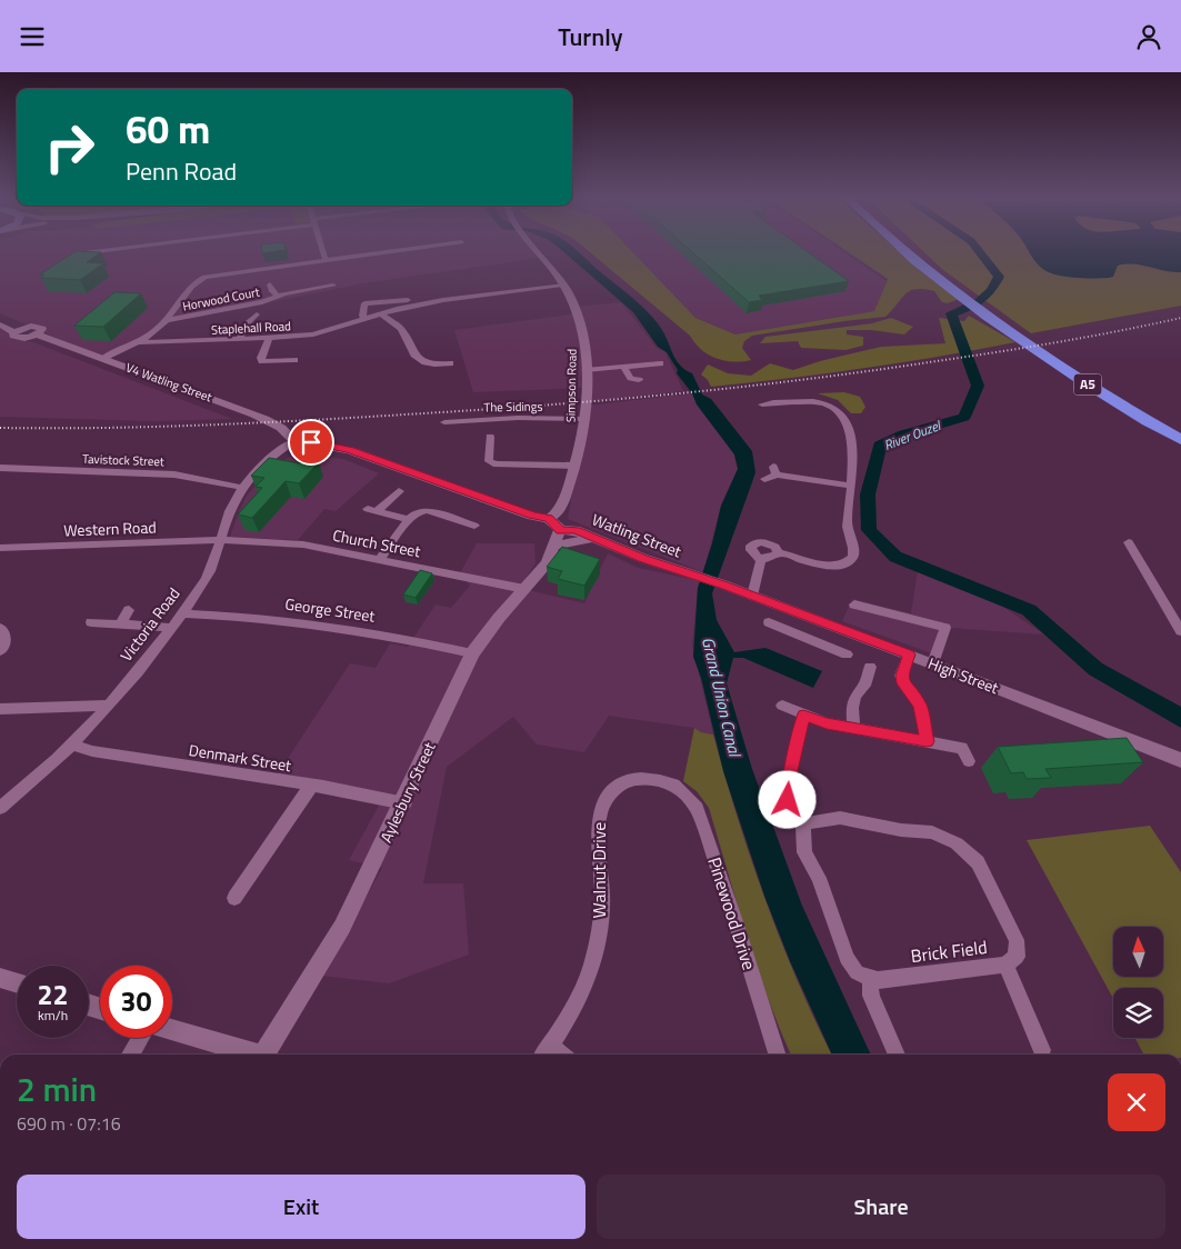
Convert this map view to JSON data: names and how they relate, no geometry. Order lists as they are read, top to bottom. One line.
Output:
{"streets":{"highway":["A5"],"street":["Horwood Court","Staplehall Road","V4 Watling Street","Simpson Road","The Sidings","Tavistock Street","Western Road","Watling Street","Church Street","George Street","Victoria Road","High Street","Denmark Street","Aylesbury Street","Walnut Drive","Pinewood Drive","Brick Field"]},"crossings":[["Staplehall Road","Simpson Road"],["V4 Watling Street","Victoria Road"],["Simpson Road","The Sidings"],["Tavistock Street","Victoria Road"],["Western Road","Church Street"],["Western Road","Victoria Road"],["Watling Street","High Street"],["Church Street","Victoria Road"],["Church Street","Aylesbury Street"],["George Street","Victoria Road"],["George Street","Aylesbury Street"],["Victoria Road","Denmark Street"],["Denmark Street","Aylesbury Street"],["Walnut Drive","Pinewood Drive"]],"water":["River Ouzel","Grand Union Canal"],"north":"top","page":{"header":"Turnly","turn":["60 m","Penn Road"],"speed":"22 km/h","limit":"30","heading":["2 min","690 m · 07:16"],"buttons":["Exit","Share"]}}
